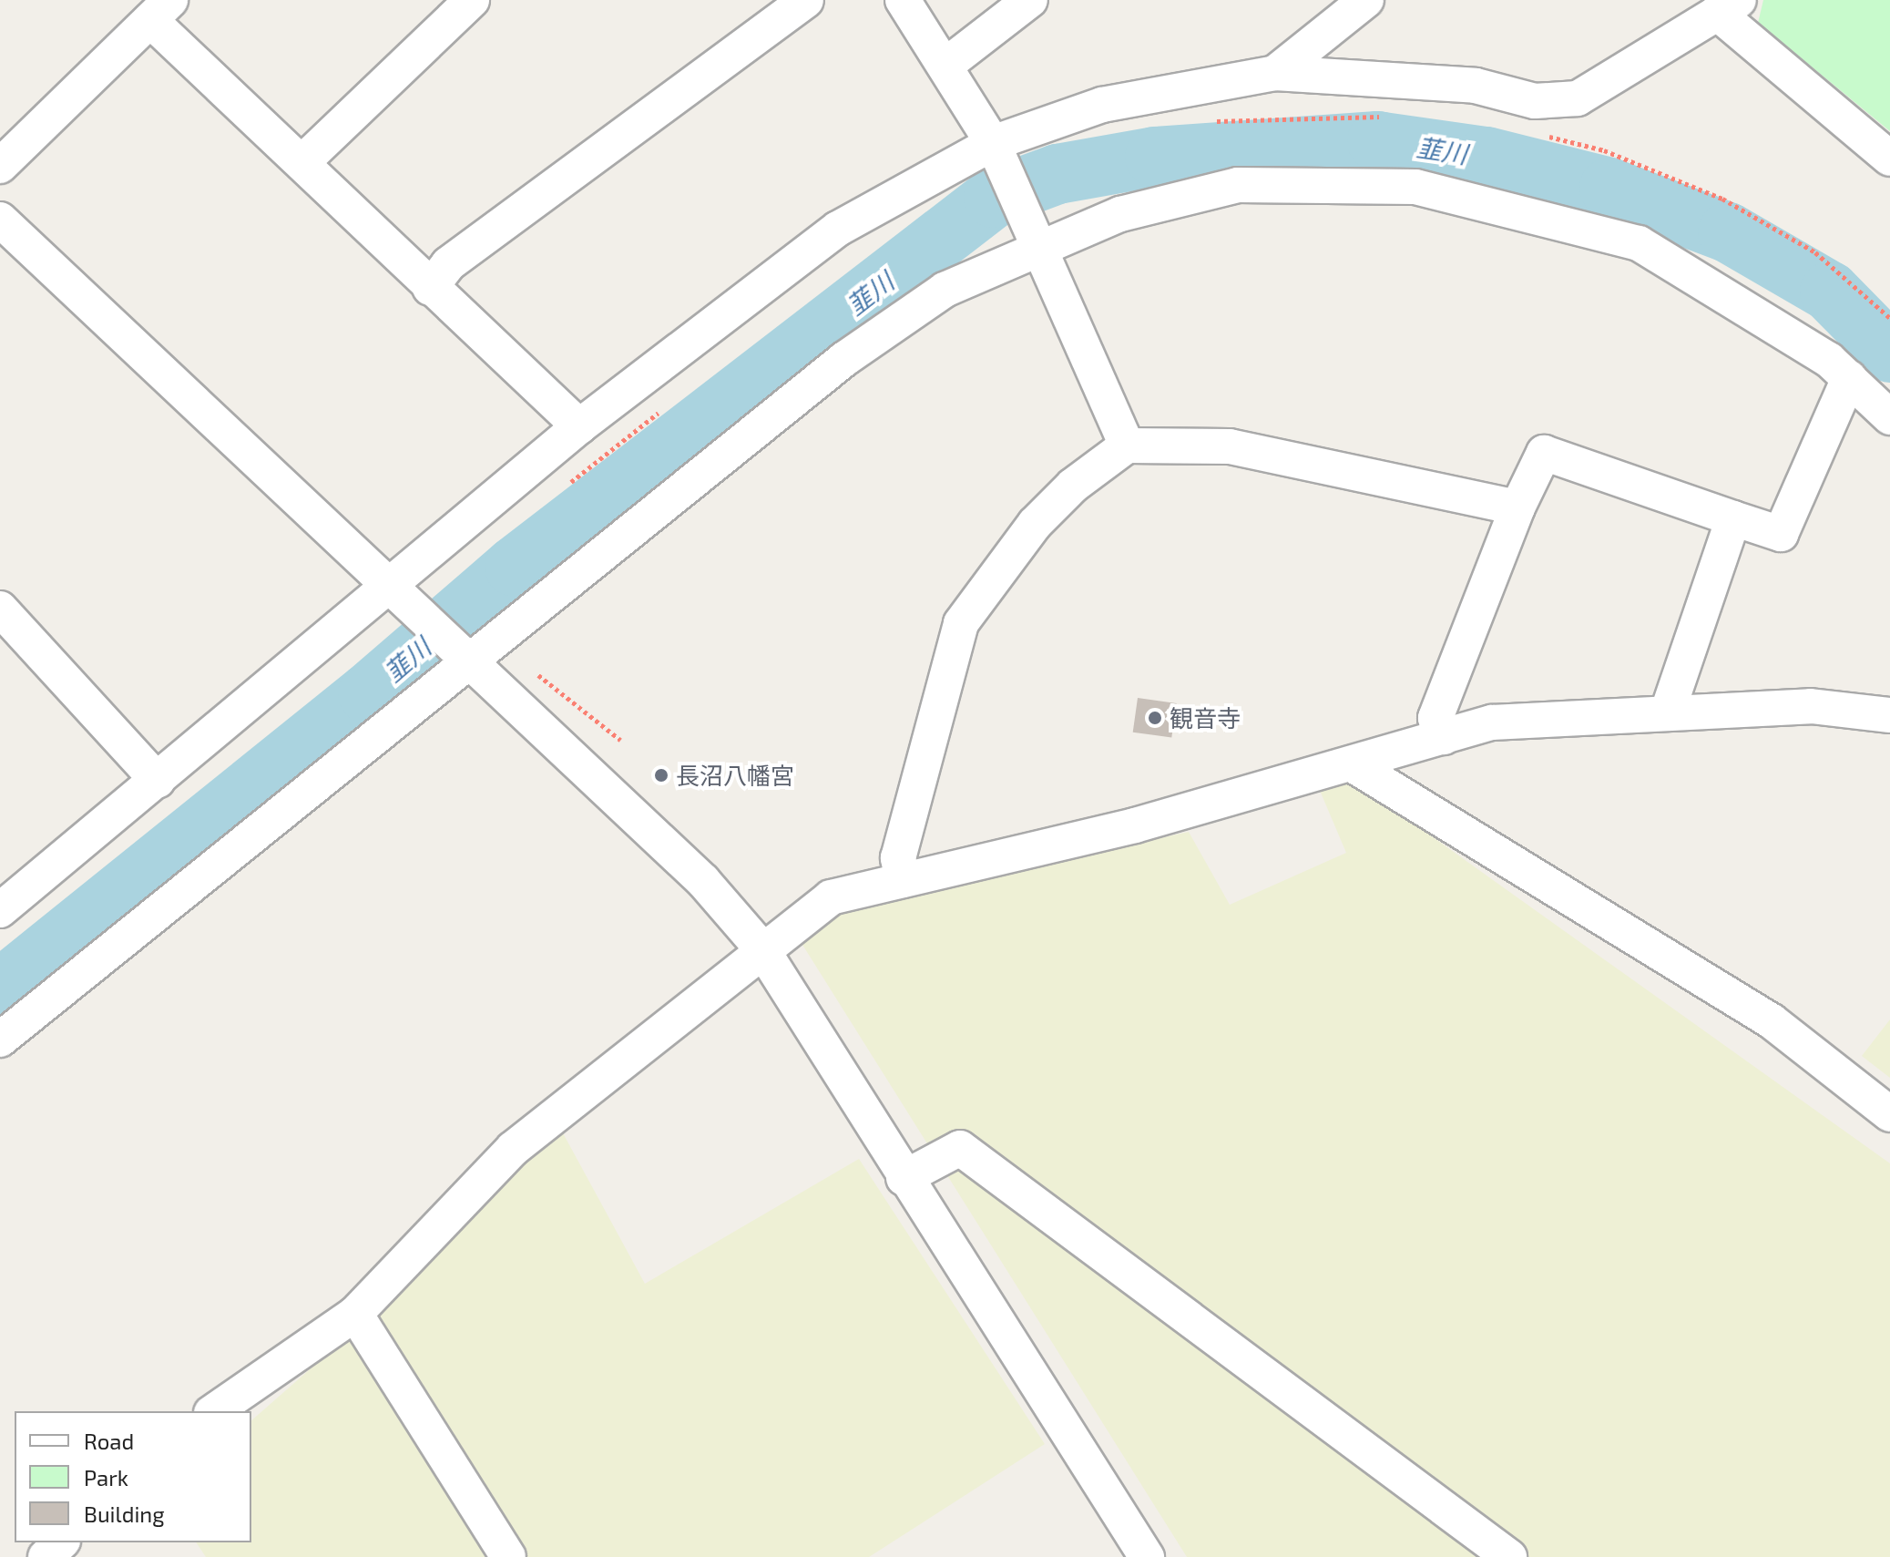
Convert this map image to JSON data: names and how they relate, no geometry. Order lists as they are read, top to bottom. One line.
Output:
{"water":["韮川"],"places":["観音寺","長沼八幡宮"],"legend":["Road","Park","Building"]}
